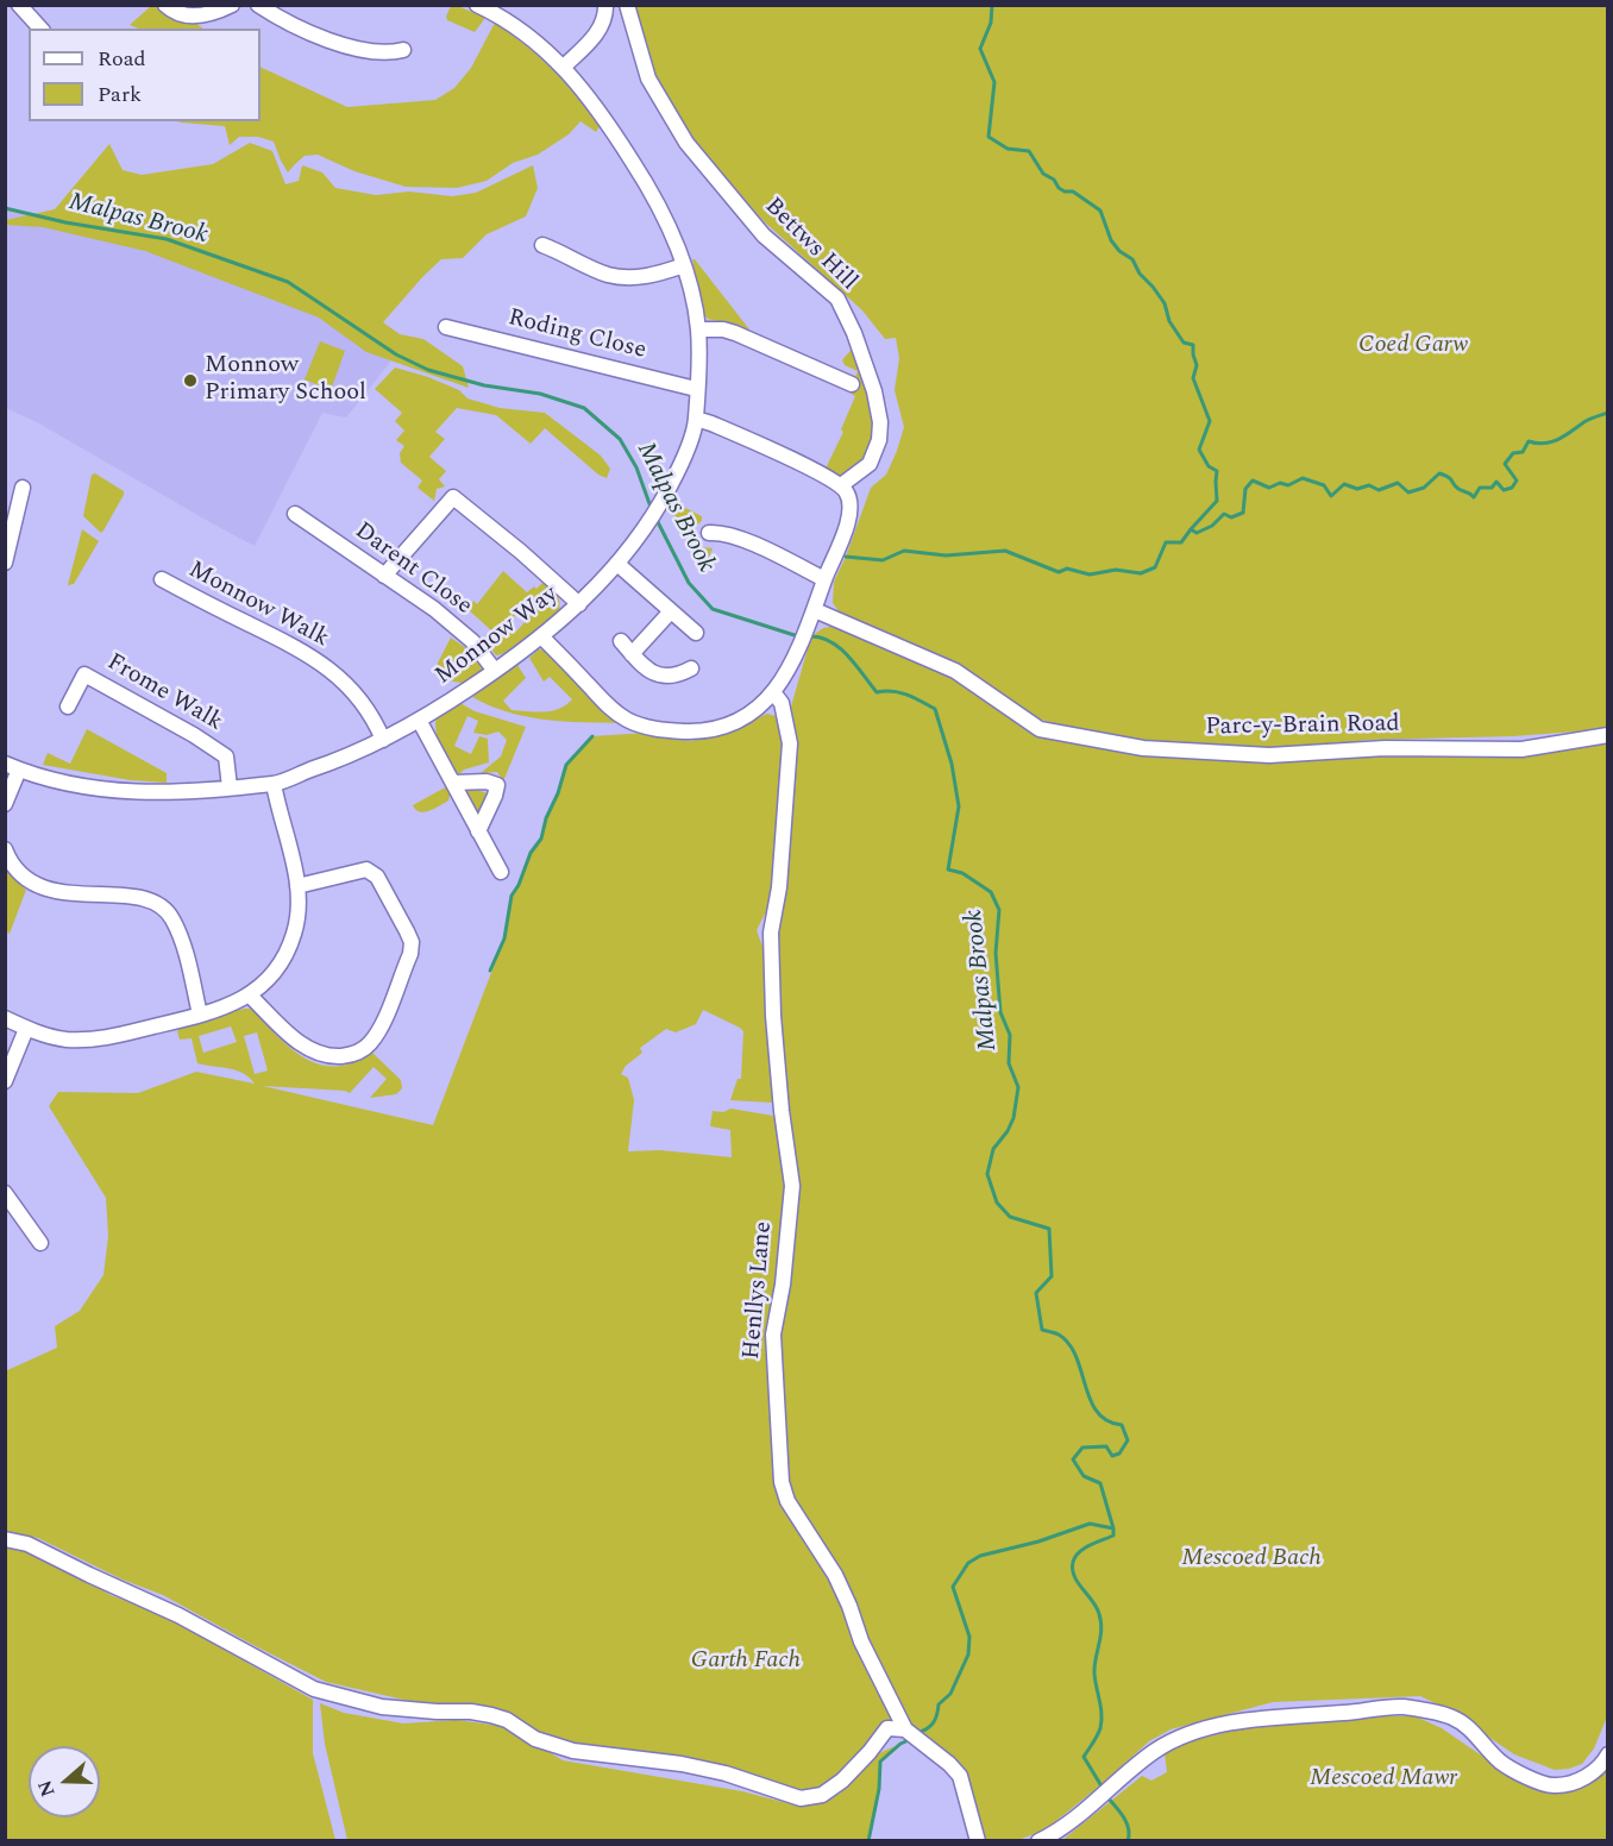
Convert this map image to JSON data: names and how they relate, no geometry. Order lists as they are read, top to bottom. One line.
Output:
{"streets":{"street":["Bettws Hill","Roding Close","Darent Close","Monnow Walk","Monnow Way","Frome Walk","Parc-y-Brain Road","Henllys Lane"]},"crossings":[["Roding Close","Monnow Way"],["Darent Close","Monnow Way"],["Monnow Walk","Monnow Way"],["Monnow Way","Frome Walk"]],"water":["Malpas Brook"],"parks":["Coed Garw","Mescoed Bach","Garth Fach","Mescoed Mawr"],"places":["Monnow Primary School"],"legend":["Road","Park"],"north":"left"}
